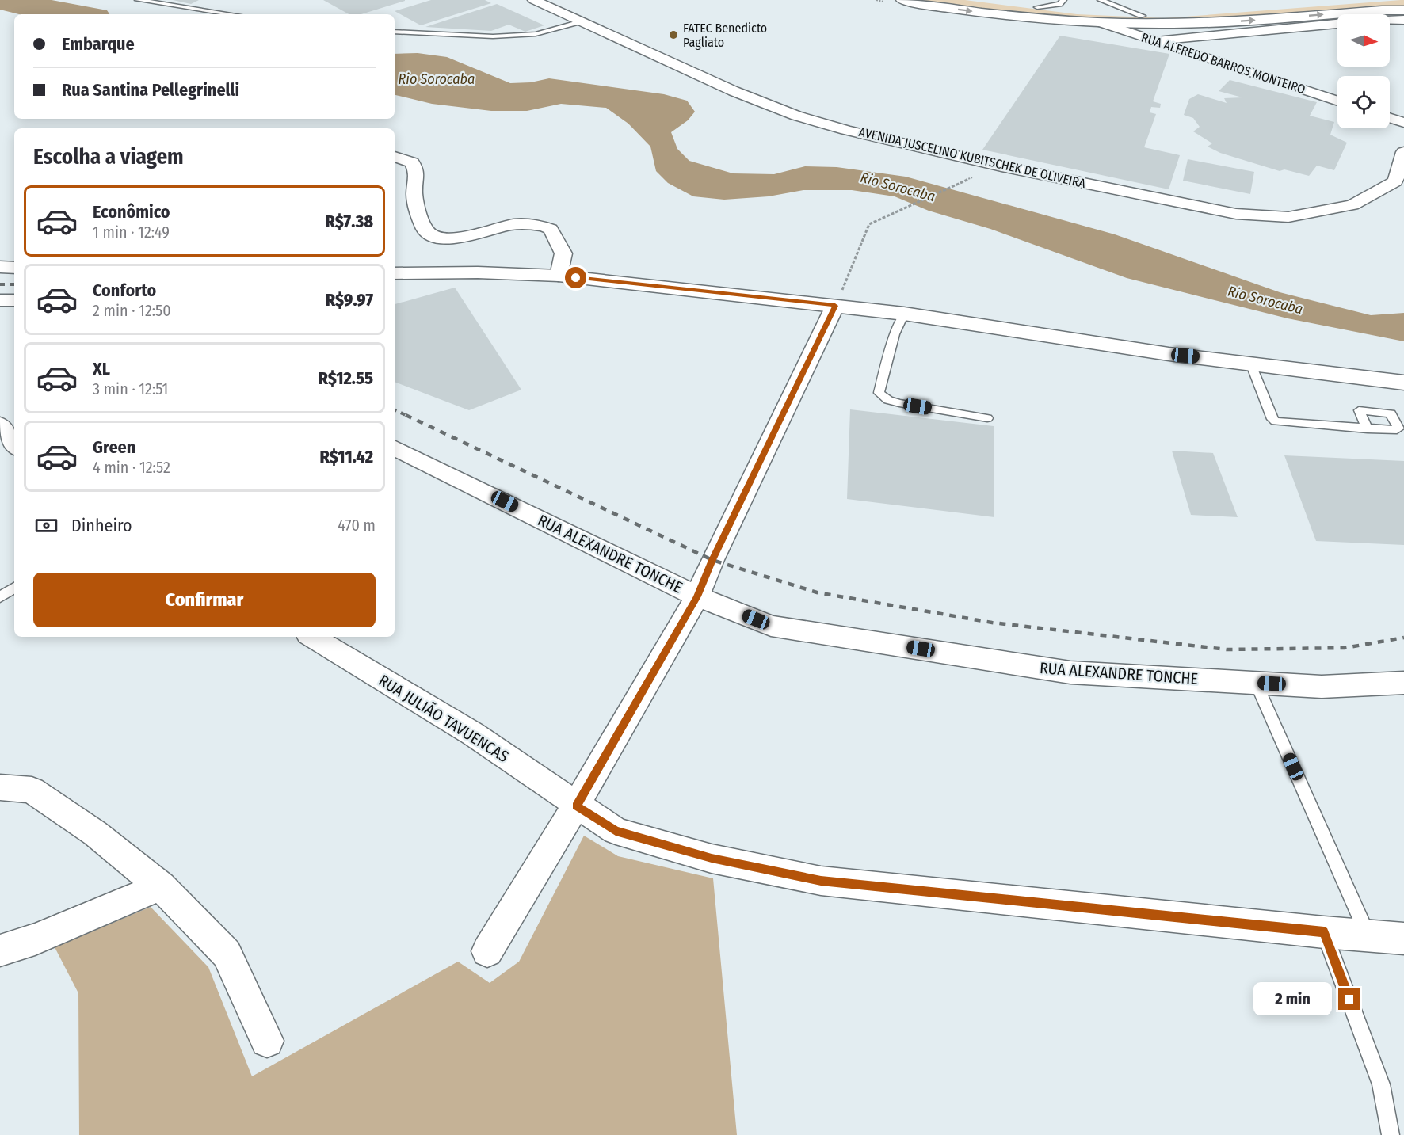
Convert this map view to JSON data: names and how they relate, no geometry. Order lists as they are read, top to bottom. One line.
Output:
{"streets":{"street":["RUA ALFREDO BARROS MONTEIRO","AVENIDA JUSCELINO KUBITSCHEK DE OLIVEIRA","RUA ALEXANDRE TONCHE","RUA JULIÃO TAVUENCAS"]},"water":["Rio Sorocaba"],"places":["FATEC Benedicto Pagliato"],"north":"right","page":{"banner":["Embarque","Rua Santina Pellegrinelli"],"heading":"Escolha a viagem","list":[{"name":"Econômico","note":"1 min · 12:49","value":"R$7.38"},{"name":"Conforto","note":"2 min · 12:50","value":"R$9.97"},{"name":"XL","note":"3 min · 12:51","value":"R$12.55"},{"name":"Green","note":"4 min · 12:52","value":"R$11.42"}],"pay":["Dinheiro","470 m"],"buttons":"Confirmar","bubble":"2 min"}}
